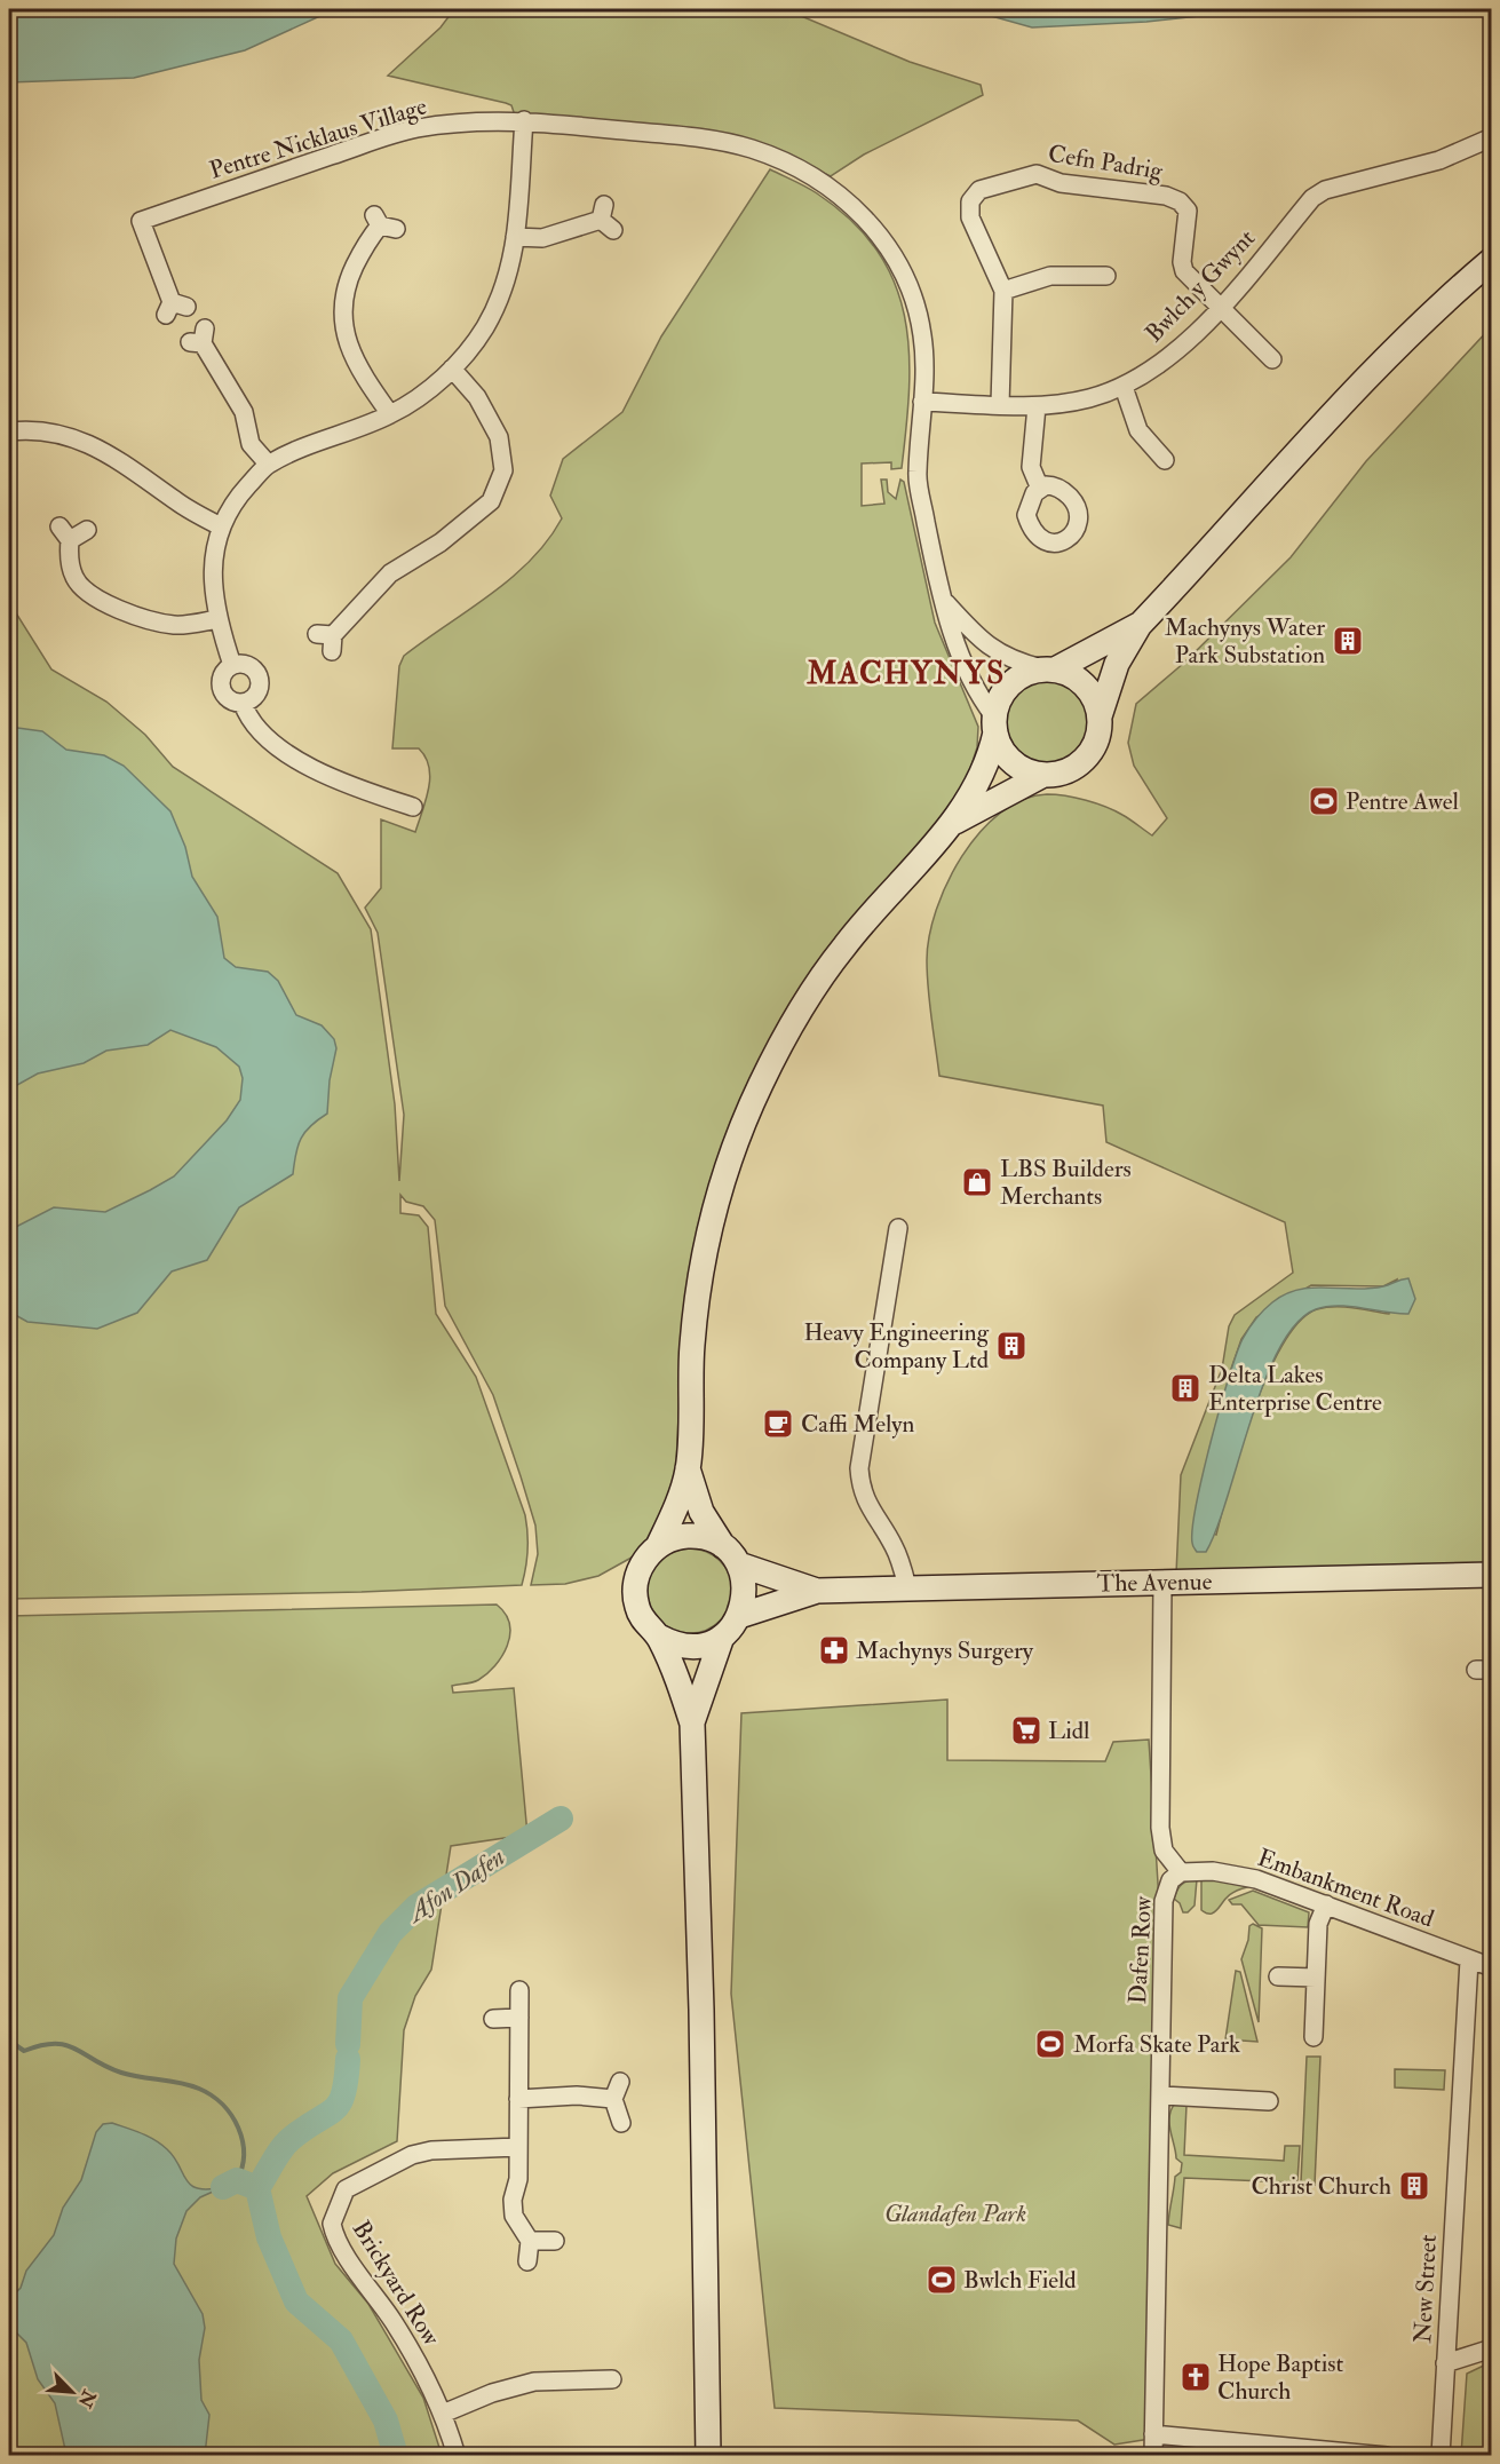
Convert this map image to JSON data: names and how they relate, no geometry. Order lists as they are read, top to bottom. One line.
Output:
{"streets":{"main road":["The Avenue"],"street":["Pentre Nicklaus Village","Cefn Padrig","Bwlch y Gwynt","Embankment Road","Dafen Row","Brickyard Row","New Street"]},"crossings":[["Cefn Padrig","Bwlch y Gwynt"],["The Avenue","Dafen Row"],["Embankment Road","Dafen Row"],["Embankment Road","New Street"]],"districts":["MACHYNYS"],"water":["Afon Dafen"],"parks":["Glandafen Park"],"places":{"building":["Machynys Water Park Substation","Heavy Engineering Company Ltd","Delta Lakes Enterprise Centre","Christ Church"],"sports":["Pentre Awel","Morfa Skate Park","Bwlch Field"],"shop":["LBS Builders Merchants"],"cafe":["Caffi Melyn"],"pharmacy":["Machynys Surgery"],"supermarket":["Lidl"],"church":["Hope Baptist Church"]},"north":"bottom right"}
